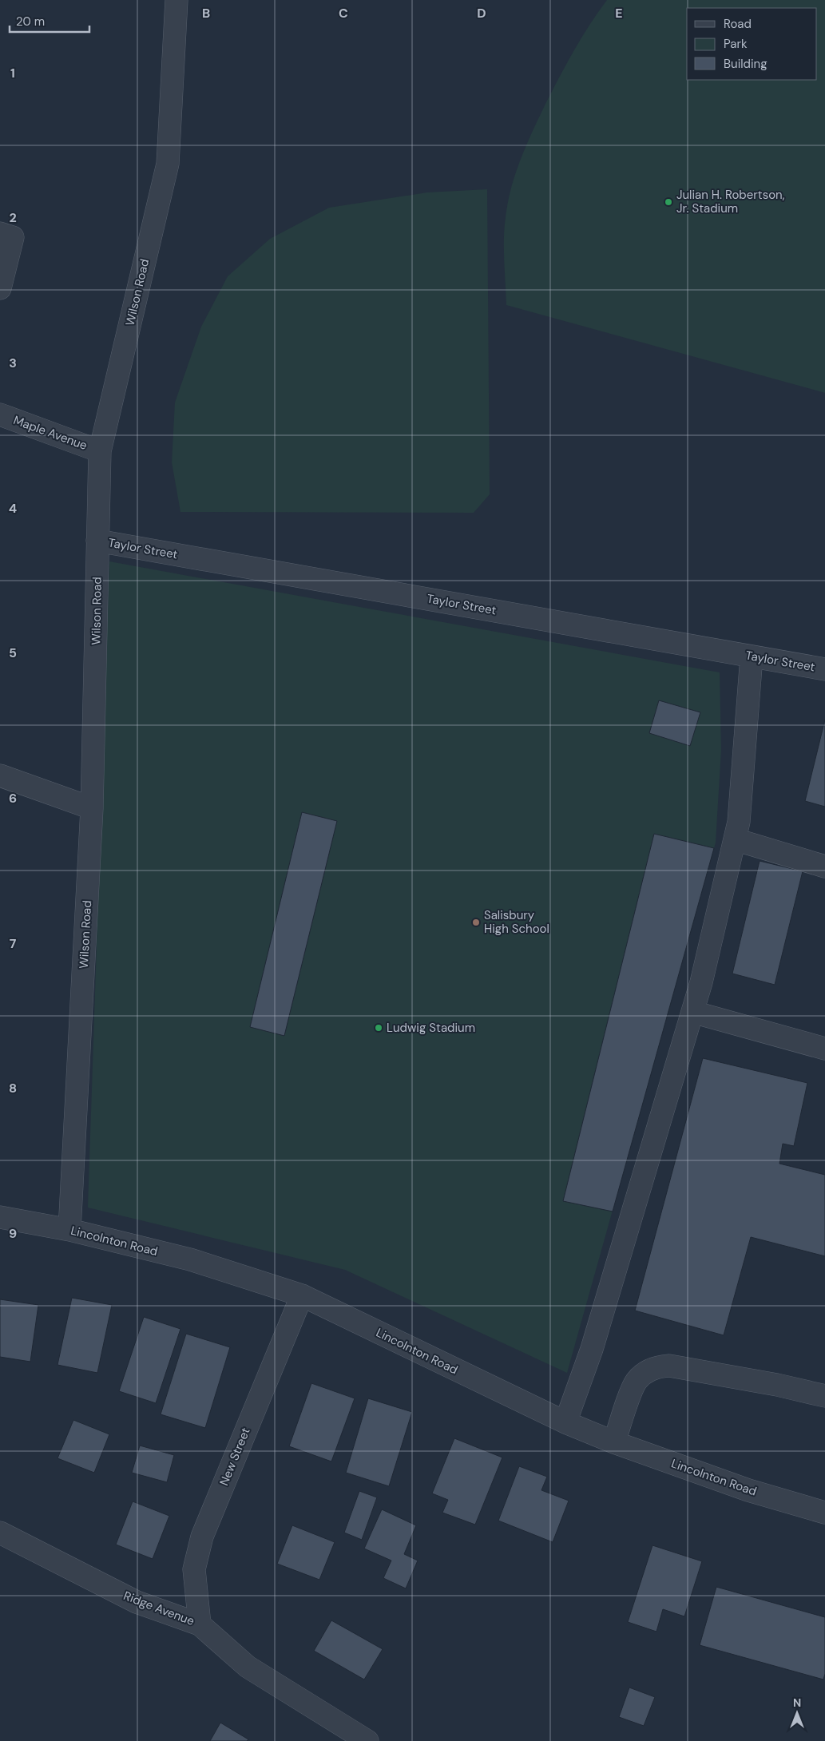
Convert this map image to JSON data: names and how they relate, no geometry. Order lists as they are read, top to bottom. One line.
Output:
{"streets":{"street":["Wilson Road","Maple Avenue","Taylor Street","Lincolnton Road","New Street","Ridge Avenue"]},"crossings":[["Wilson Road","Maple Avenue"],["Wilson Road","Taylor Street"],["Wilson Road","Lincolnton Road"],["Lincolnton Road","New Street"],["New Street","Ridge Avenue"]],"places":["Julian H. Robertson, Jr. Stadium","Salisbury High School","Ludwig Stadium"],"legend":["Road","Park","Building"],"scale_bar":"20 m","north":"top","grid":{"columns":["B","C","D","E"],"rows":["1","2","3","4","5","6","7","8","9"]}}
